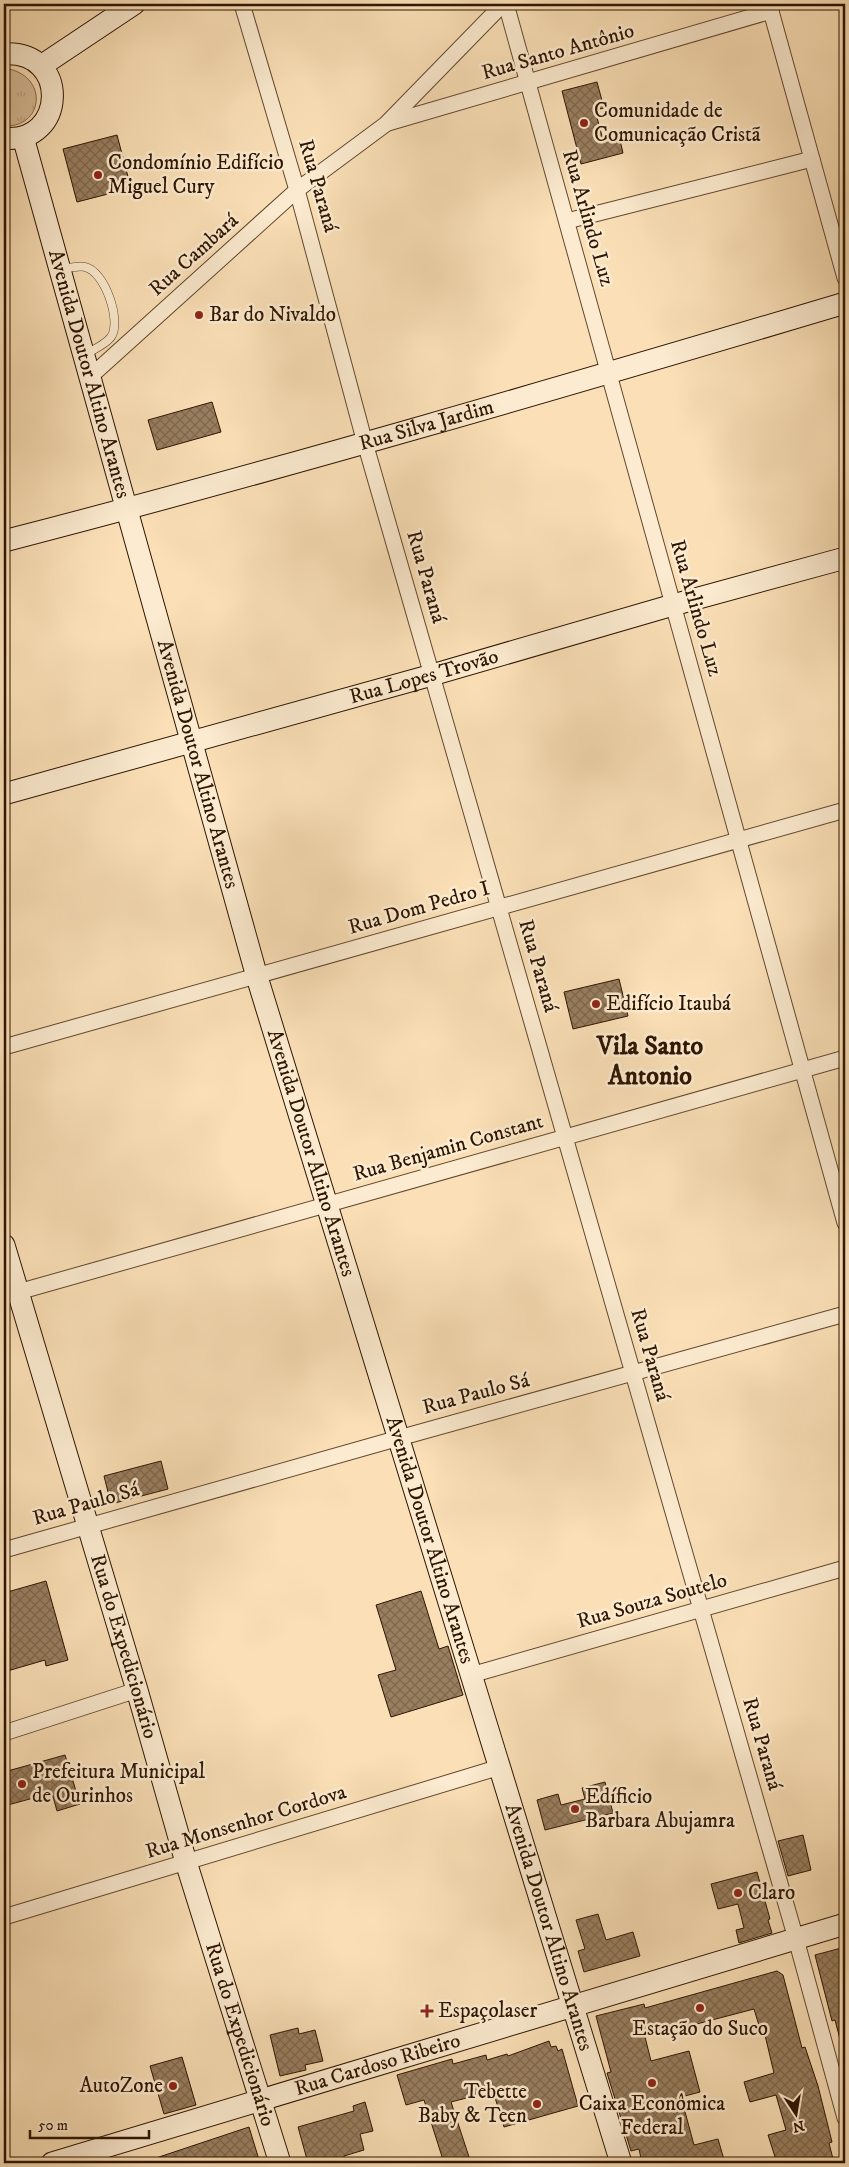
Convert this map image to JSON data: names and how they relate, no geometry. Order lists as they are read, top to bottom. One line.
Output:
{"streets":{"street":["Rua Santo Antônio","Rua Paraná","Rua Arlindo Luz","Rua Cambará","Avenida Doutor Altino Arantes","Rua Silva Jardim","Rua Lopes Trovão","Rua Dom Pedro I","Rua Benjamin Constant","Rua Paulo Sá","Rua Souza Soutelo","Rua do Expedicionário","Rua Monsenhor Cordova","Rua Cardoso Ribeiro"]},"crossings":[["Rua Santo Antônio","Rua Arlindo Luz"],["Rua Santo Antônio","Rua Cambará"],["Rua Paraná","Rua Cambará"],["Rua Paraná","Rua Silva Jardim"],["Rua Paraná","Rua Lopes Trovão"],["Rua Paraná","Rua Dom Pedro I"],["Rua Paraná","Rua Benjamin Constant"],["Rua Paraná","Rua Paulo Sá"],["Rua Paraná","Rua Souza Soutelo"],["Rua Paraná","Rua Cardoso Ribeiro"],["Rua Arlindo Luz","Rua Cambará"],["Rua Arlindo Luz","Rua Silva Jardim"],["Rua Arlindo Luz","Rua Lopes Trovão"],["Rua Arlindo Luz","Rua Dom Pedro I"],["Rua Arlindo Luz","Rua Benjamin Constant"],["Rua Cambará","Avenida Doutor Altino Arantes"],["Avenida Doutor Altino Arantes","Rua Silva Jardim"],["Avenida Doutor Altino Arantes","Rua Lopes Trovão"],["Avenida Doutor Altino Arantes","Rua Dom Pedro I"],["Avenida Doutor Altino Arantes","Rua Benjamin Constant"],["Avenida Doutor Altino Arantes","Rua Paulo Sá"],["Avenida Doutor Altino Arantes","Rua Souza Soutelo"],["Avenida Doutor Altino Arantes","Rua Monsenhor Cordova"],["Avenida Doutor Altino Arantes","Rua Cardoso Ribeiro"],["Rua Benjamin Constant","Rua do Expedicionário"],["Rua Paulo Sá","Rua do Expedicionário"],["Rua do Expedicionário","Rua Monsenhor Cordova"],["Rua do Expedicionário","Rua Cardoso Ribeiro"]],"districts":["Vila Santo Antonio"],"places":{"other":["Comunidade de Comunicação Cristã","Condomínio Edifício Miguel Cury","Bar do Nivaldo","Edifício Itaubá","Prefeitura Municipal de Ourinhos","Edíficio Barbara Abujamra","Claro","Estação do Suco","Caixa Econômica Federal","AutoZone","Tebette Baby & Teen"],"health":["Espaçolaser"]},"scale_bar":"50 m","north":"bottom"}
